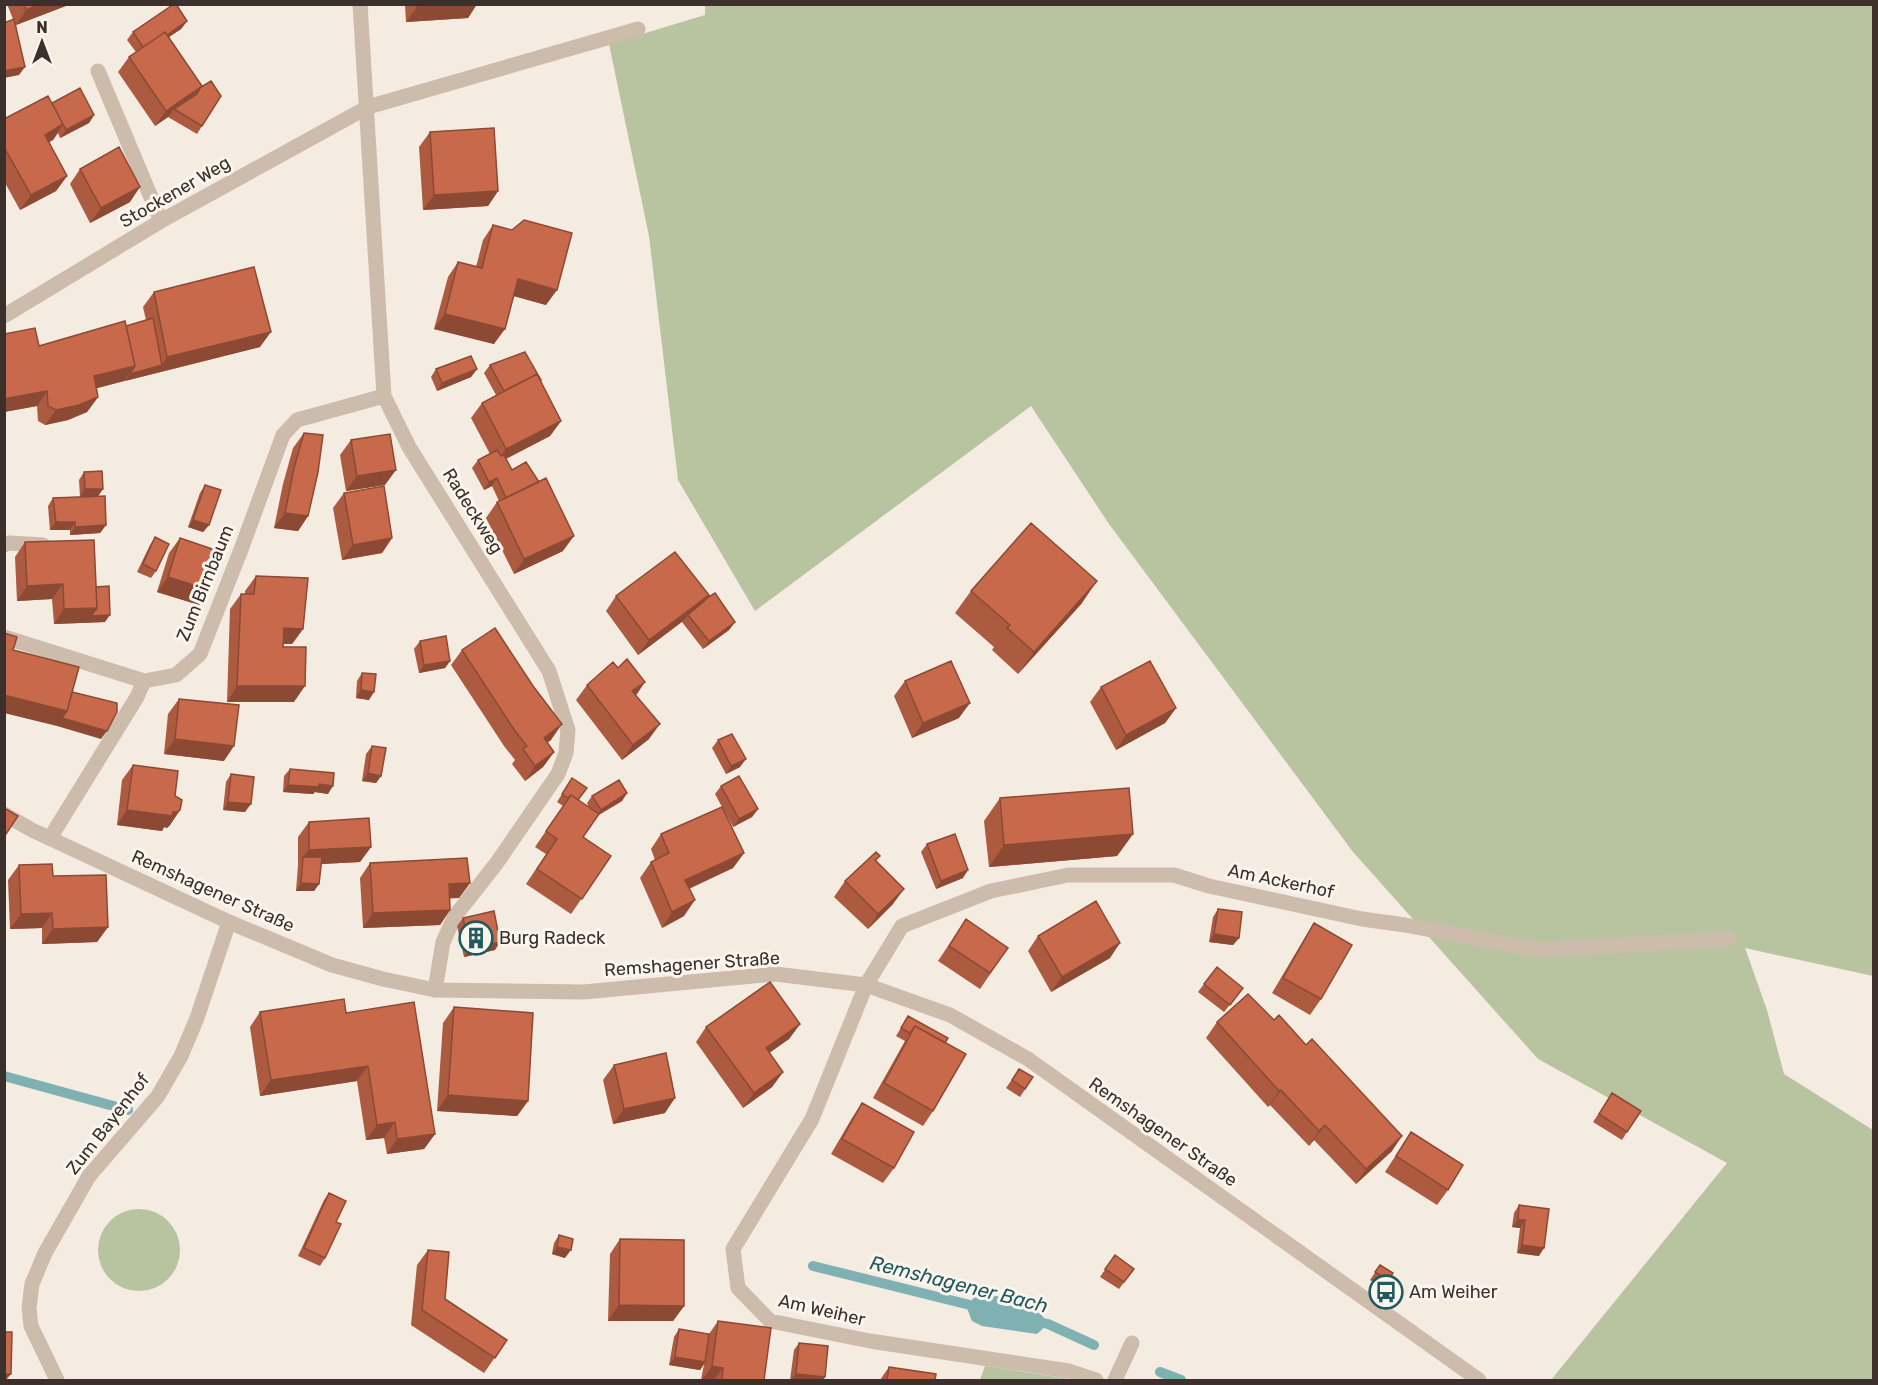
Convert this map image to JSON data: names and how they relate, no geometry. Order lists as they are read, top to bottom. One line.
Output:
{"streets":{"street":["Stockener Weg","Radeckweg","Zum Birnbaum","Am Ackerhof","Remshagener Straße","Zum Bayenhof","Am Weiher"]},"crossings":[["Stockener Weg","Radeckweg"],["Radeckweg","Zum Birnbaum"],["Radeckweg","Remshagener Straße"],["Am Ackerhof","Remshagener Straße"],["Am Ackerhof","Am Weiher"],["Remshagener Straße","Zum Bayenhof"],["Remshagener Straße","Am Weiher"]],"water":["Remshagener Bach"],"places":{"building":["Burg Radeck"],"bus stop":["Am Weiher"]},"north":"top"}
